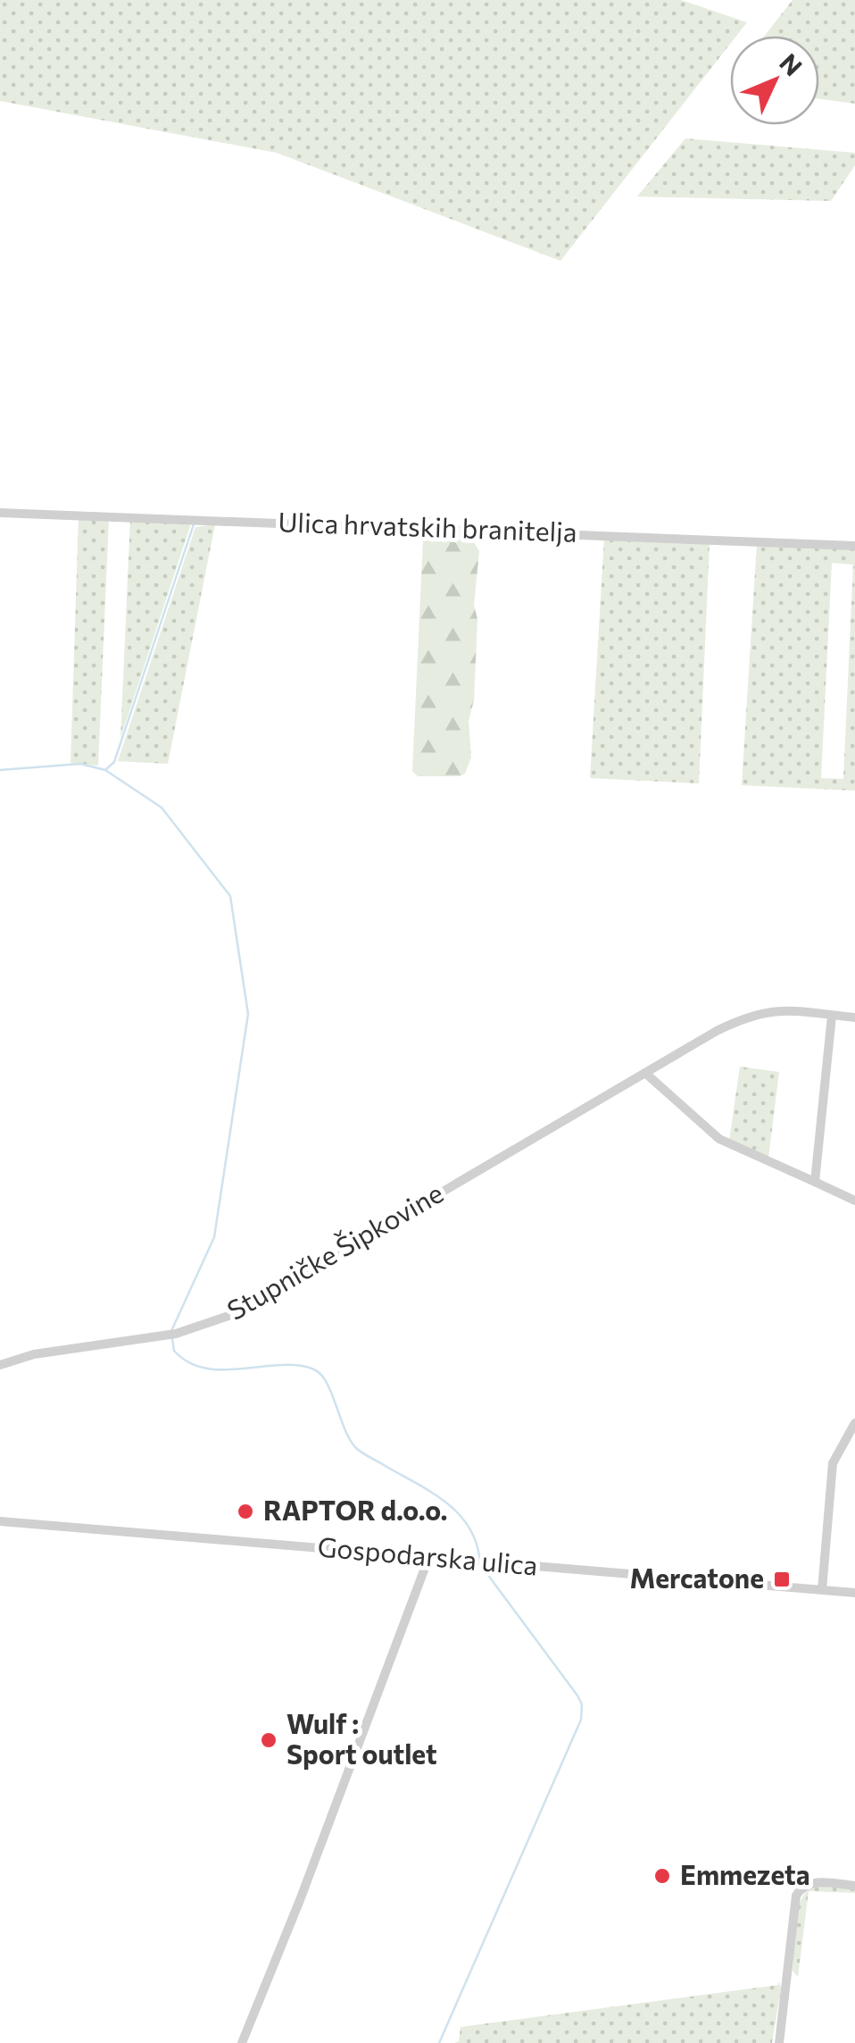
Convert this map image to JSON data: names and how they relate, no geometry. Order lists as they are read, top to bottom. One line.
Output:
{"streets":{"street":["Ulica hrvatskih branitelja","Stupničke Šipkovine","Gospodarska ulica"]},"places":{"other":["RAPTOR d.o.o.","Wulf : Sport outlet","Emmezeta"],"transit":["Mercatone"]},"north":"top right"}
